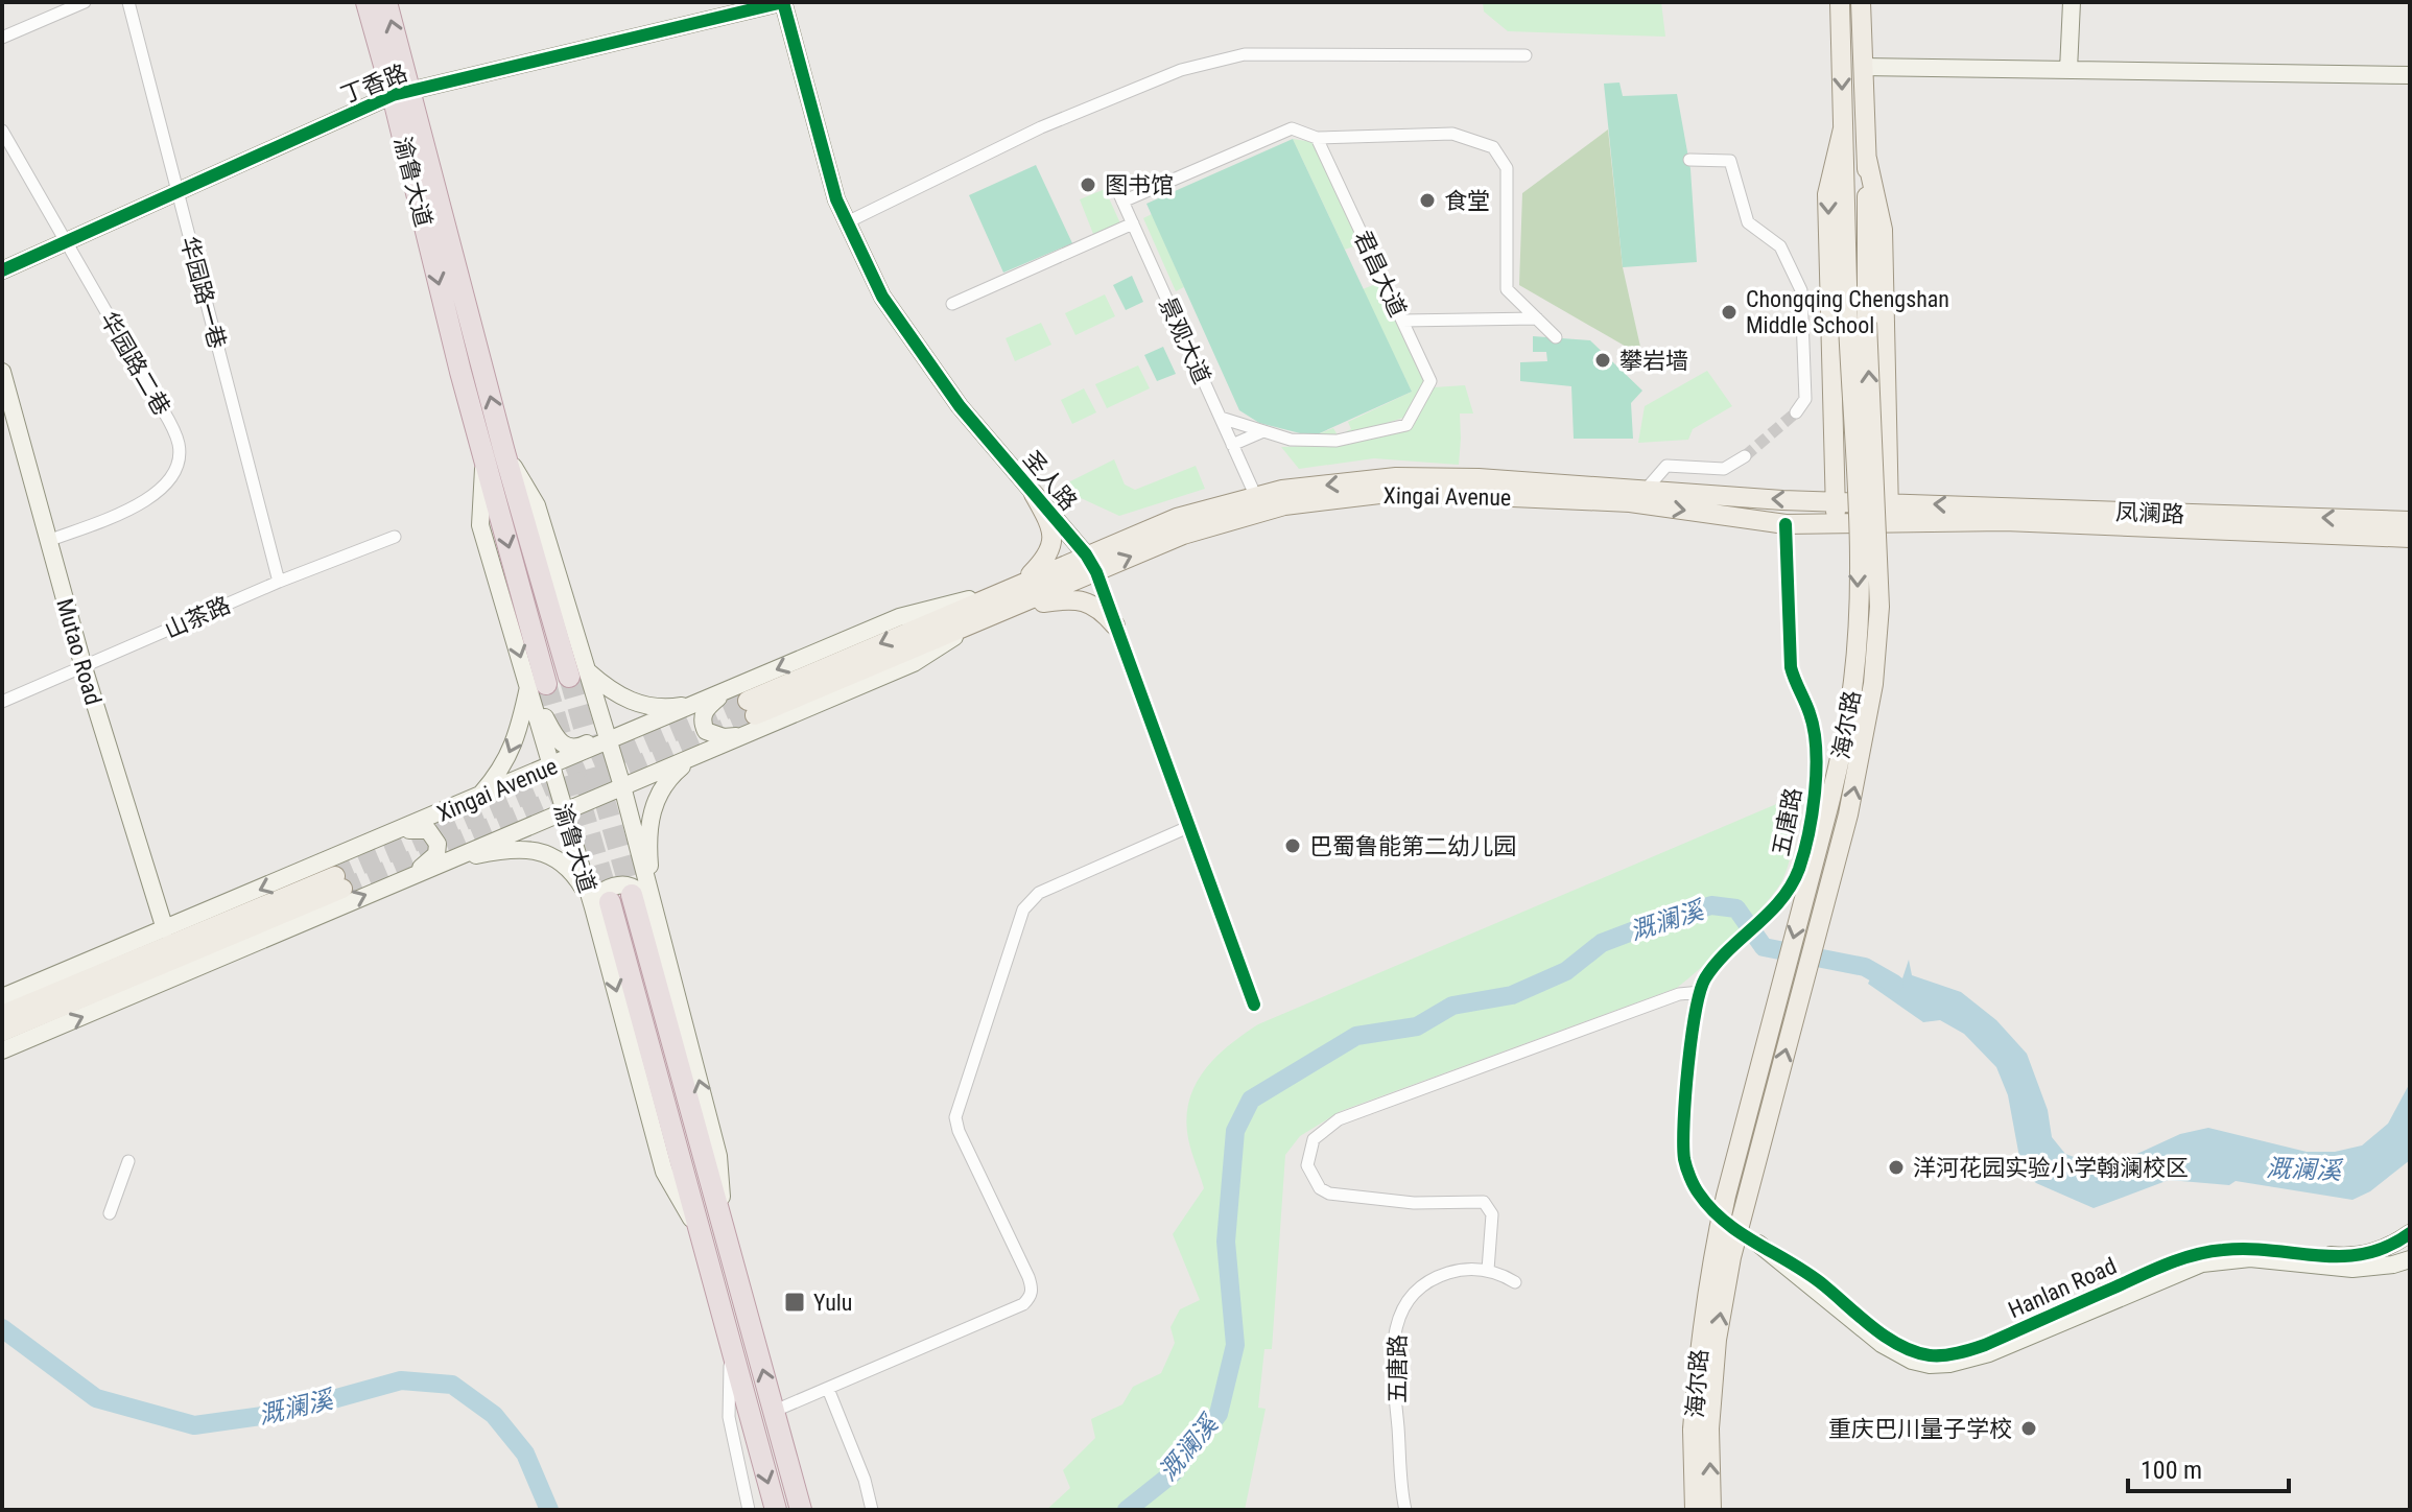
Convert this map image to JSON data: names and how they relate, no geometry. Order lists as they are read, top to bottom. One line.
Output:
{"streets":{"highway":["渝鲁大道"],"main road":["Xingai Avenue","凤澜路","海尔路"],"street":["丁香路","君昌大道","华园路一巷","景观大道","华园路二巷","圣人路","山茶路","Mutao Road","五唐路","Hanlan Road"]},"crossings":[["丁香路","渝鲁大道"],["丁香路","华园路一巷"],["丁香路","华园路二巷"],["丁香路","圣人路"],["渝鲁大道","Xingai Avenue"],["君昌大道","景观大道"],["华园路一巷","山茶路"],["景观大道","Xingai Avenue"],["华园路二巷","Mutao Road"],["圣人路","Xingai Avenue"],["Xingai Avenue","凤澜路"],["Xingai Avenue","Mutao Road"],["Xingai Avenue","五唐路"],["山茶路","Mutao Road"],["五唐路","Hanlan Road"]],"water":["溉澜溪"],"places":{"other":["图书馆","食堂","Chongqing Chengshan Middle School","攀岩墙","巴蜀鲁能第二幼儿园","洋河花园实验小学翰澜校区","重庆巴川量子学校"],"transit":["Yulu"]},"scale_bar":"100 m"}
